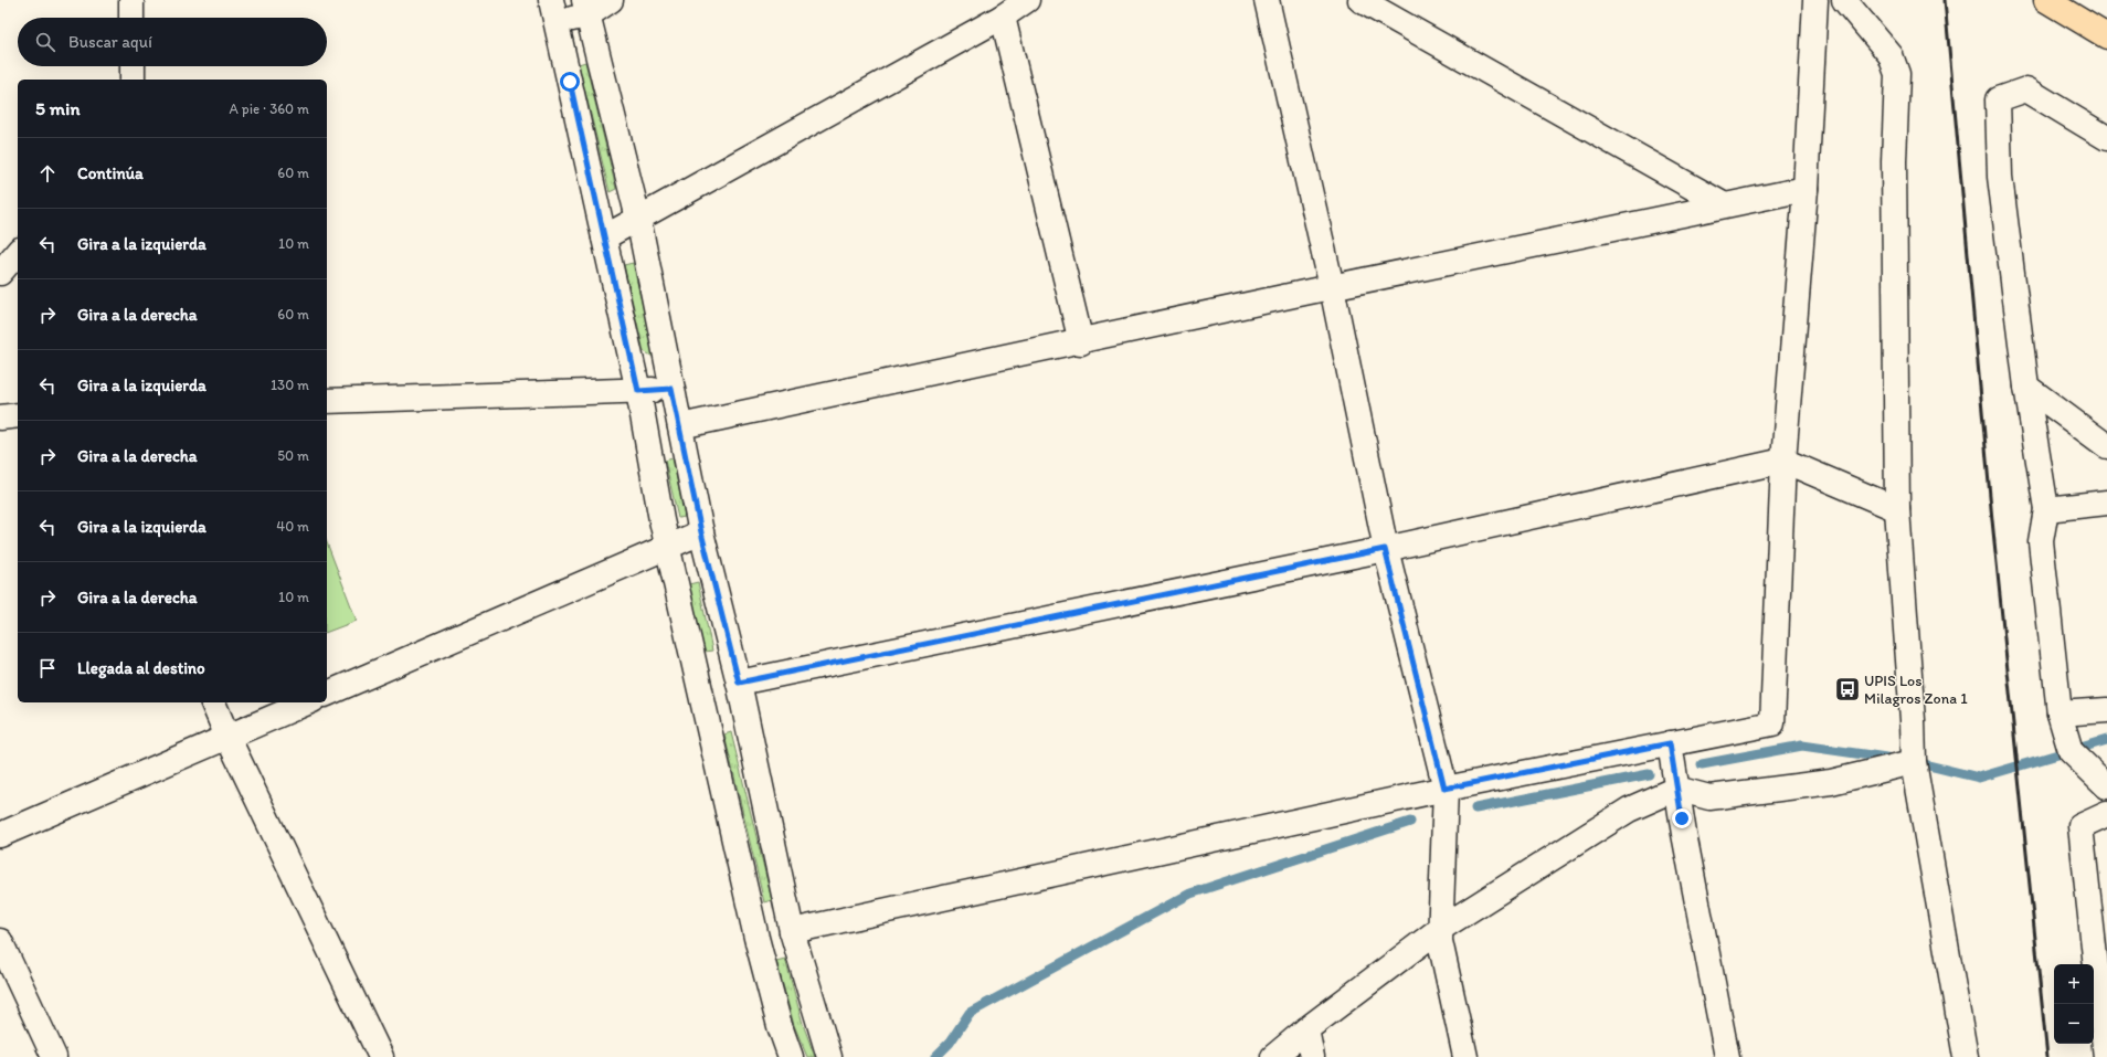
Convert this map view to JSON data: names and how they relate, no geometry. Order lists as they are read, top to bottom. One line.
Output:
{"places":{"bus stop":["UPIS Los Milagros Zona 1"]},"page":{"search":"Buscar aquí","heading":["5 min","A pie · 360 m"],"list":[["Continúa","60 m"],["Gira a la izquierda","10 m"],["Gira a la derecha","60 m"],["Gira a la izquierda","130 m"],["Gira a la derecha","50 m"],["Gira a la izquierda","40 m"],["Gira a la derecha","10 m"],"Llegada al destino"],"map_buttons":["+","−"]}}
